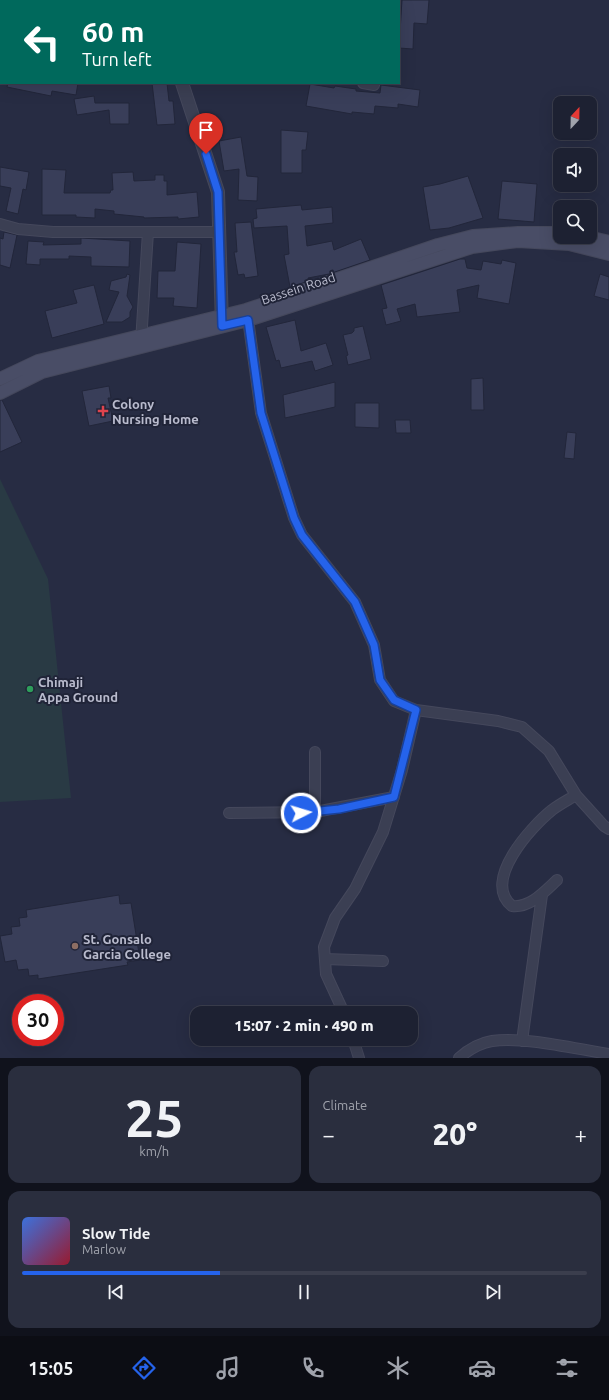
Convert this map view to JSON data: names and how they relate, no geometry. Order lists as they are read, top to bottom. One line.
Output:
{"streets":{"main road":["Bassein Road"]},"places":{"health":["Colony Nursing Home"],"other":["Chimaji Appa Ground","St. Gonsalo Garcia College"]},"north":"top","page":{"turn":["60 m","Turn left"],"limit":"30","trip":"15:07 · 2 min · 490 m","tile":[["25","km/h"],"Climate"],"heat":["−","20°","+"],"song":["Slow Tide","Marlow"],"tabs":"15:05"}}
